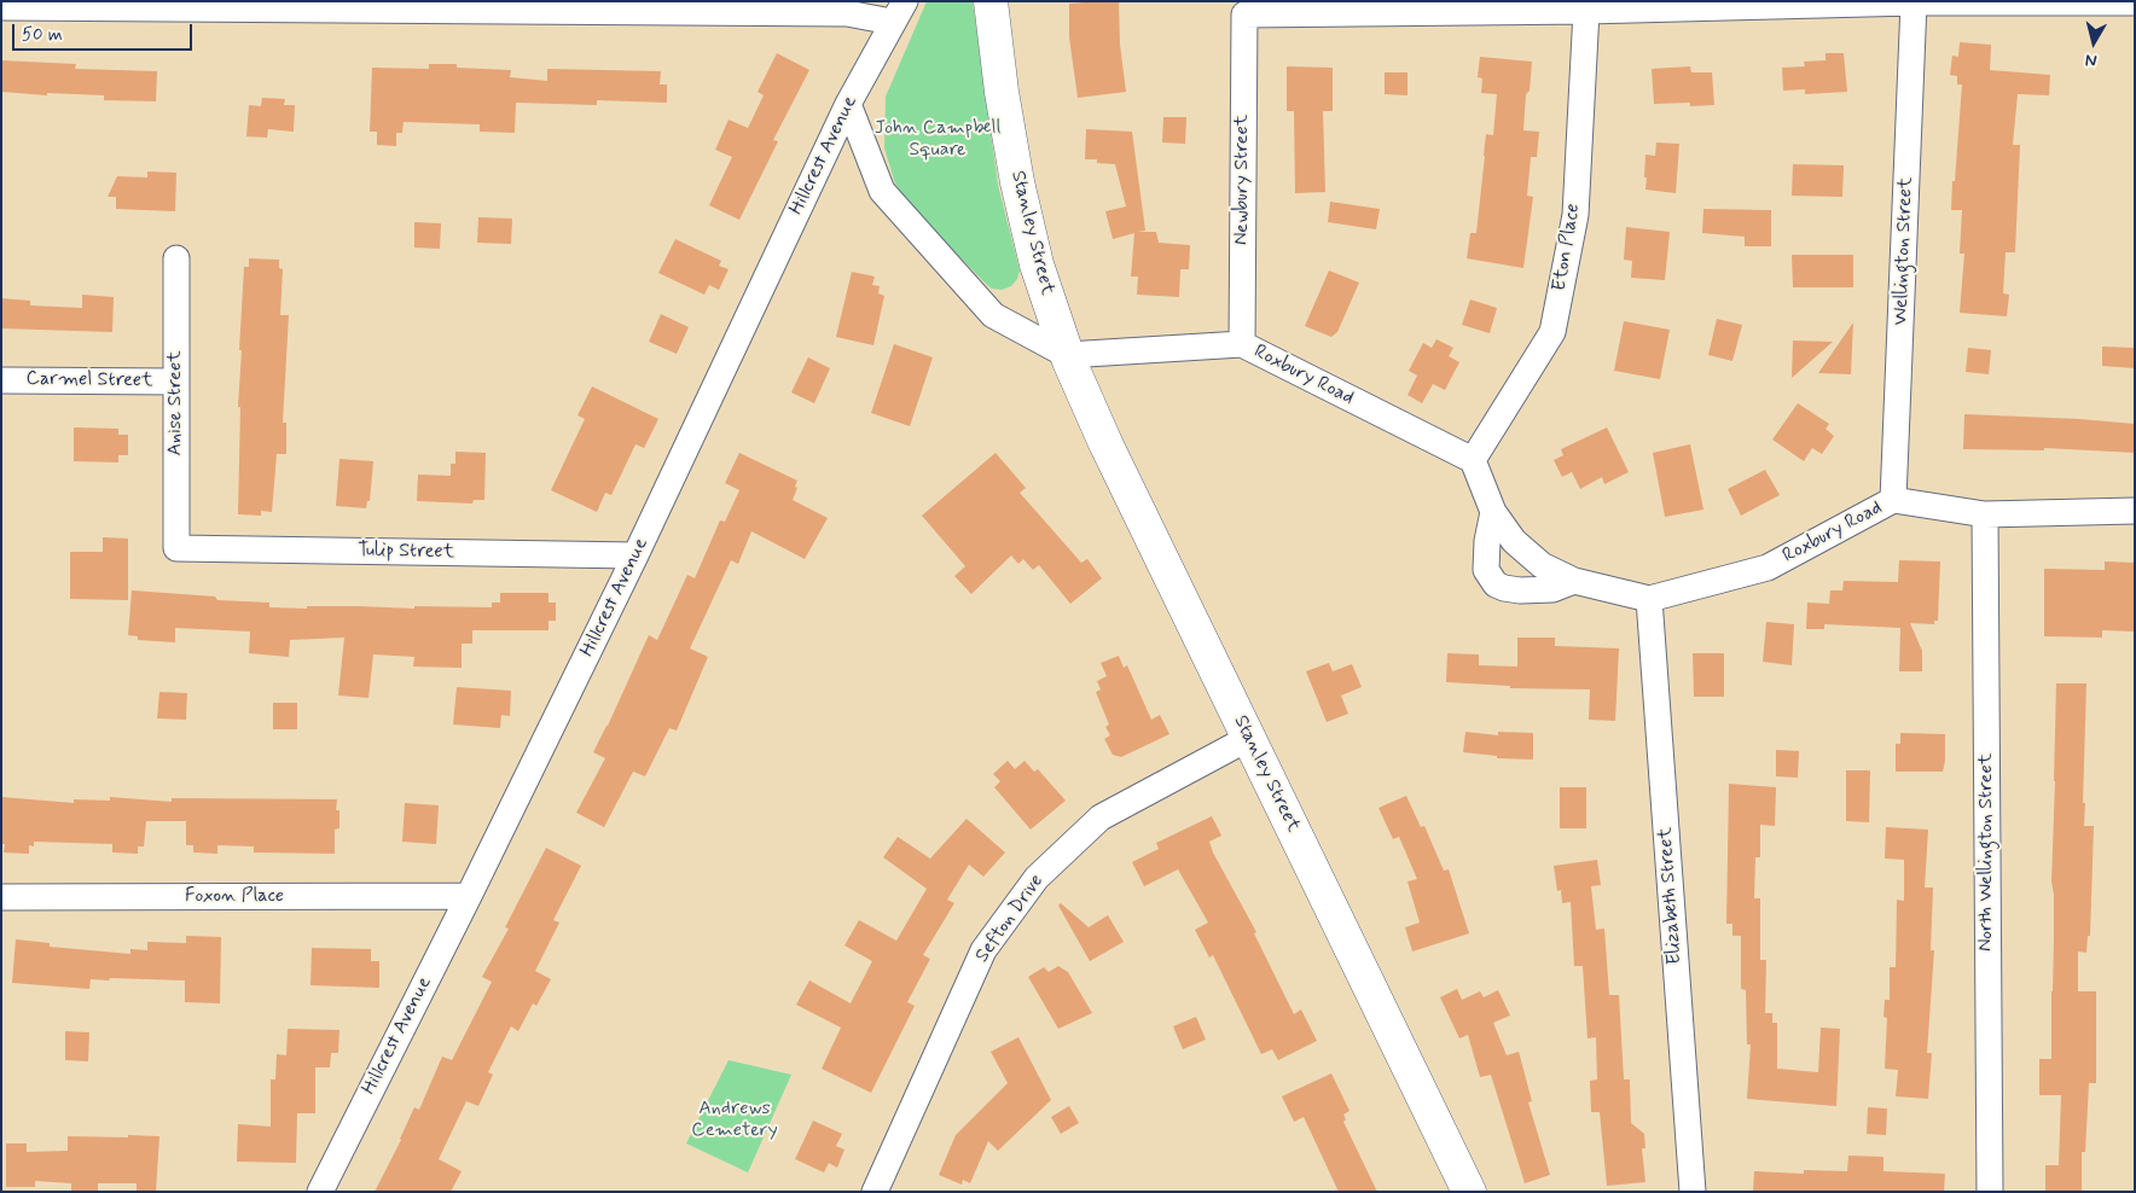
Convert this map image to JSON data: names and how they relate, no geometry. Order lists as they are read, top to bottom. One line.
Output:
{"streets":{"main road":["Stanley Street"],"street":["Hillcrest Avenue","Newbury Street","Eton Place","Wellington Street","Roxbury Road","Carmel Street","Anise Street","Tulip Street","North Wellington Street","Elizabeth Street","Foxon Place","Sefton Drive"]},"crossings":[["Hillcrest Avenue","Tulip Street"],["Hillcrest Avenue","Foxon Place"],["Newbury Street","Eton Place"],["Newbury Street","Roxbury Road"],["Stanley Street","Roxbury Road"],["Stanley Street","Sefton Drive"],["Eton Place","Roxbury Road"],["Wellington Street","Roxbury Road"],["Roxbury Road","North Wellington Street"],["Roxbury Road","Elizabeth Street"],["Carmel Street","Anise Street"],["Anise Street","Tulip Street"]],"parks":["John Campbell Square","Andrews Cemetery"],"scale_bar":"50 m","north":"bottom"}
